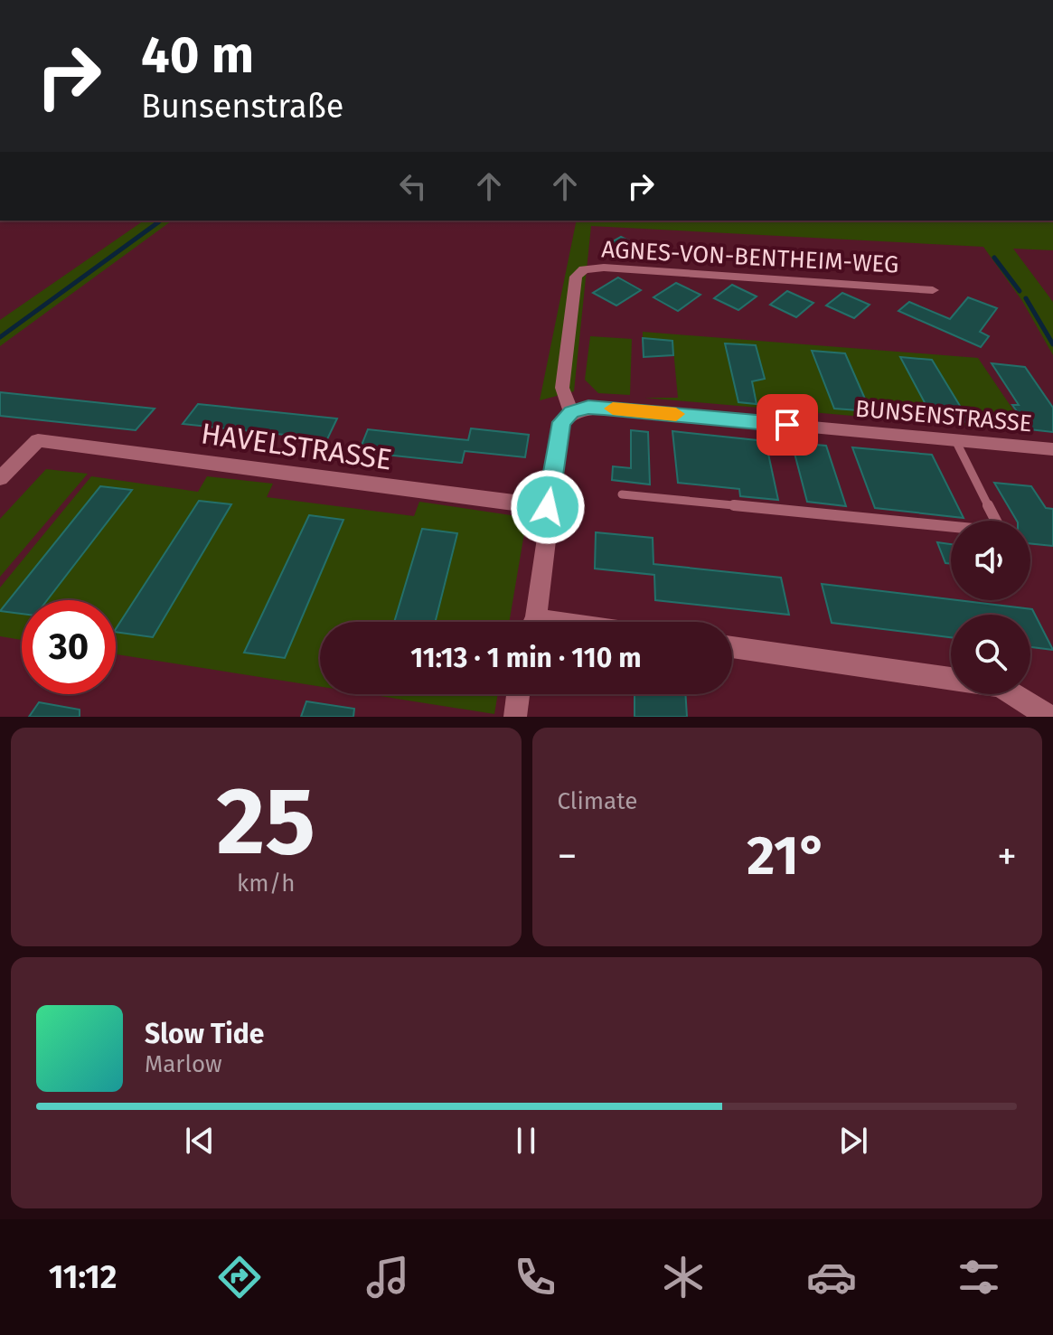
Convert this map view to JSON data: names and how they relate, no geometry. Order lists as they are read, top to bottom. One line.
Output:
{"streets":{"street":["AGNES-VON-BENTHEIM-WEG","BUNSENSTRASSE","HAVELSTRASSE"]},"crossings":[["AGNES-VON-BENTHEIM-WEG","BUNSENSTRASSE"]],"page":{"turn":["40 m","Bunsenstraße"],"limit":"30","trip":"11:13 · 1 min · 110 m","tile":[["25","km/h"],"Climate"],"heat":["−","21°","+"],"song":["Slow Tide","Marlow"],"tabs":"11:12"}}
